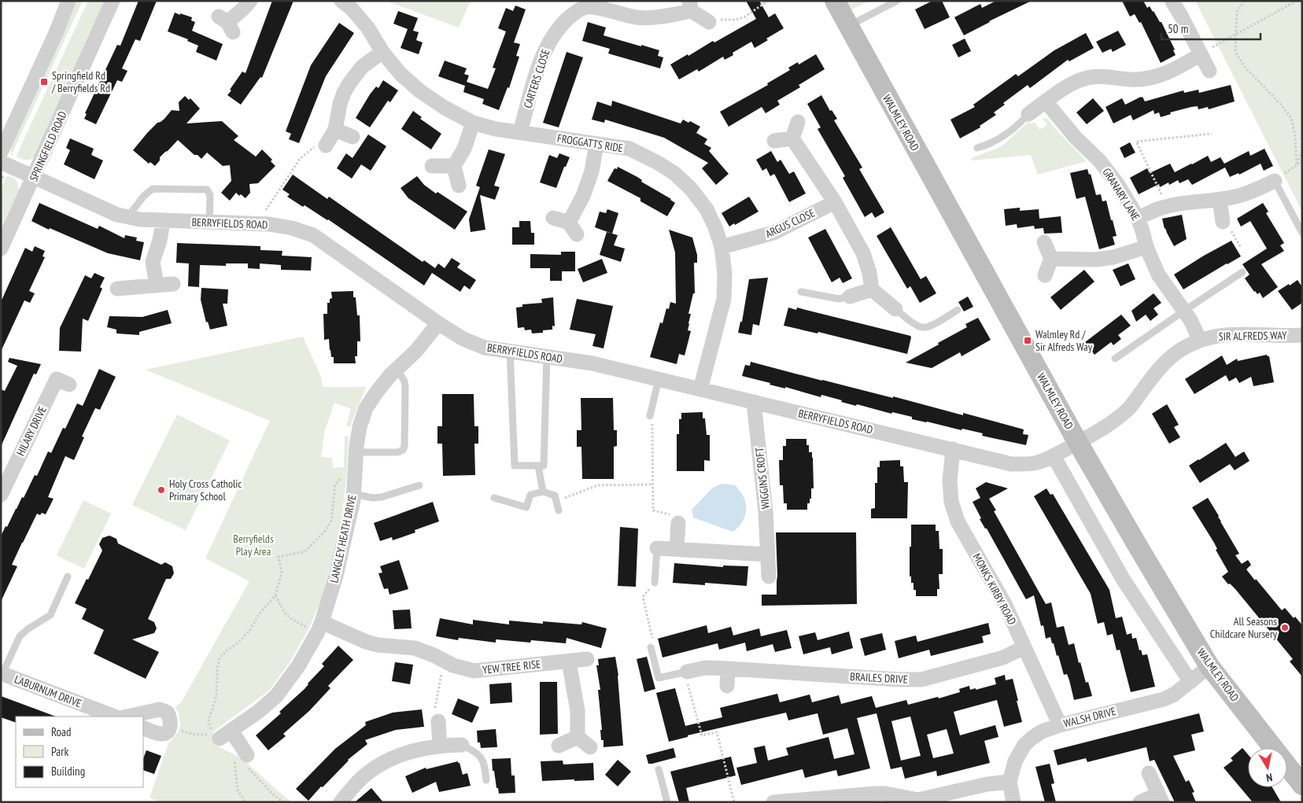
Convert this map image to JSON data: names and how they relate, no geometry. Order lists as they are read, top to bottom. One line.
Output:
{"streets":{"main road":["WALMLEY ROAD"],"street":["CARTERS CLOSE","FROGGATTS RIDE","SPRINGFIELD ROAD","GRANARY LANE","BERRYFIELDS ROAD","ARGUS CLOSE","SIR ALFREDS WAY","HILARY DRIVE","WIGGINS CROFT","LANGLEY HEATH DRIVE","MONKS KIRBY ROAD","YEW TREE RISE","BRAILES DRIVE","LABURNUM DRIVE","WALSH DRIVE"]},"crossings":[["CARTERS CLOSE","FROGGATTS RIDE"],["WALMLEY ROAD","BERRYFIELDS ROAD"],["WALMLEY ROAD","SIR ALFREDS WAY"],["WALMLEY ROAD","WALSH DRIVE"],["FROGGATTS RIDE","BERRYFIELDS ROAD"],["FROGGATTS RIDE","ARGUS CLOSE"],["SPRINGFIELD ROAD","BERRYFIELDS ROAD"],["GRANARY LANE","SIR ALFREDS WAY"],["BERRYFIELDS ROAD","SIR ALFREDS WAY"],["BERRYFIELDS ROAD","WIGGINS CROFT"],["BERRYFIELDS ROAD","LANGLEY HEATH DRIVE"],["BERRYFIELDS ROAD","MONKS KIRBY ROAD"],["LANGLEY HEATH DRIVE","YEW TREE RISE"],["MONKS KIRBY ROAD","BRAILES DRIVE"],["MONKS KIRBY ROAD","WALSH DRIVE"]],"parks":["Berryfields Play Area"],"places":{"transit":["Springfield Rd / Berryfields Rd","Walmley Rd / Sir Alfreds Way"],"other":["Holy Cross Catholic Primary School","All Seasons Childcare Nursery"]},"legend":["Road","Park","Building"],"scale_bar":"50 m","north":"bottom"}
